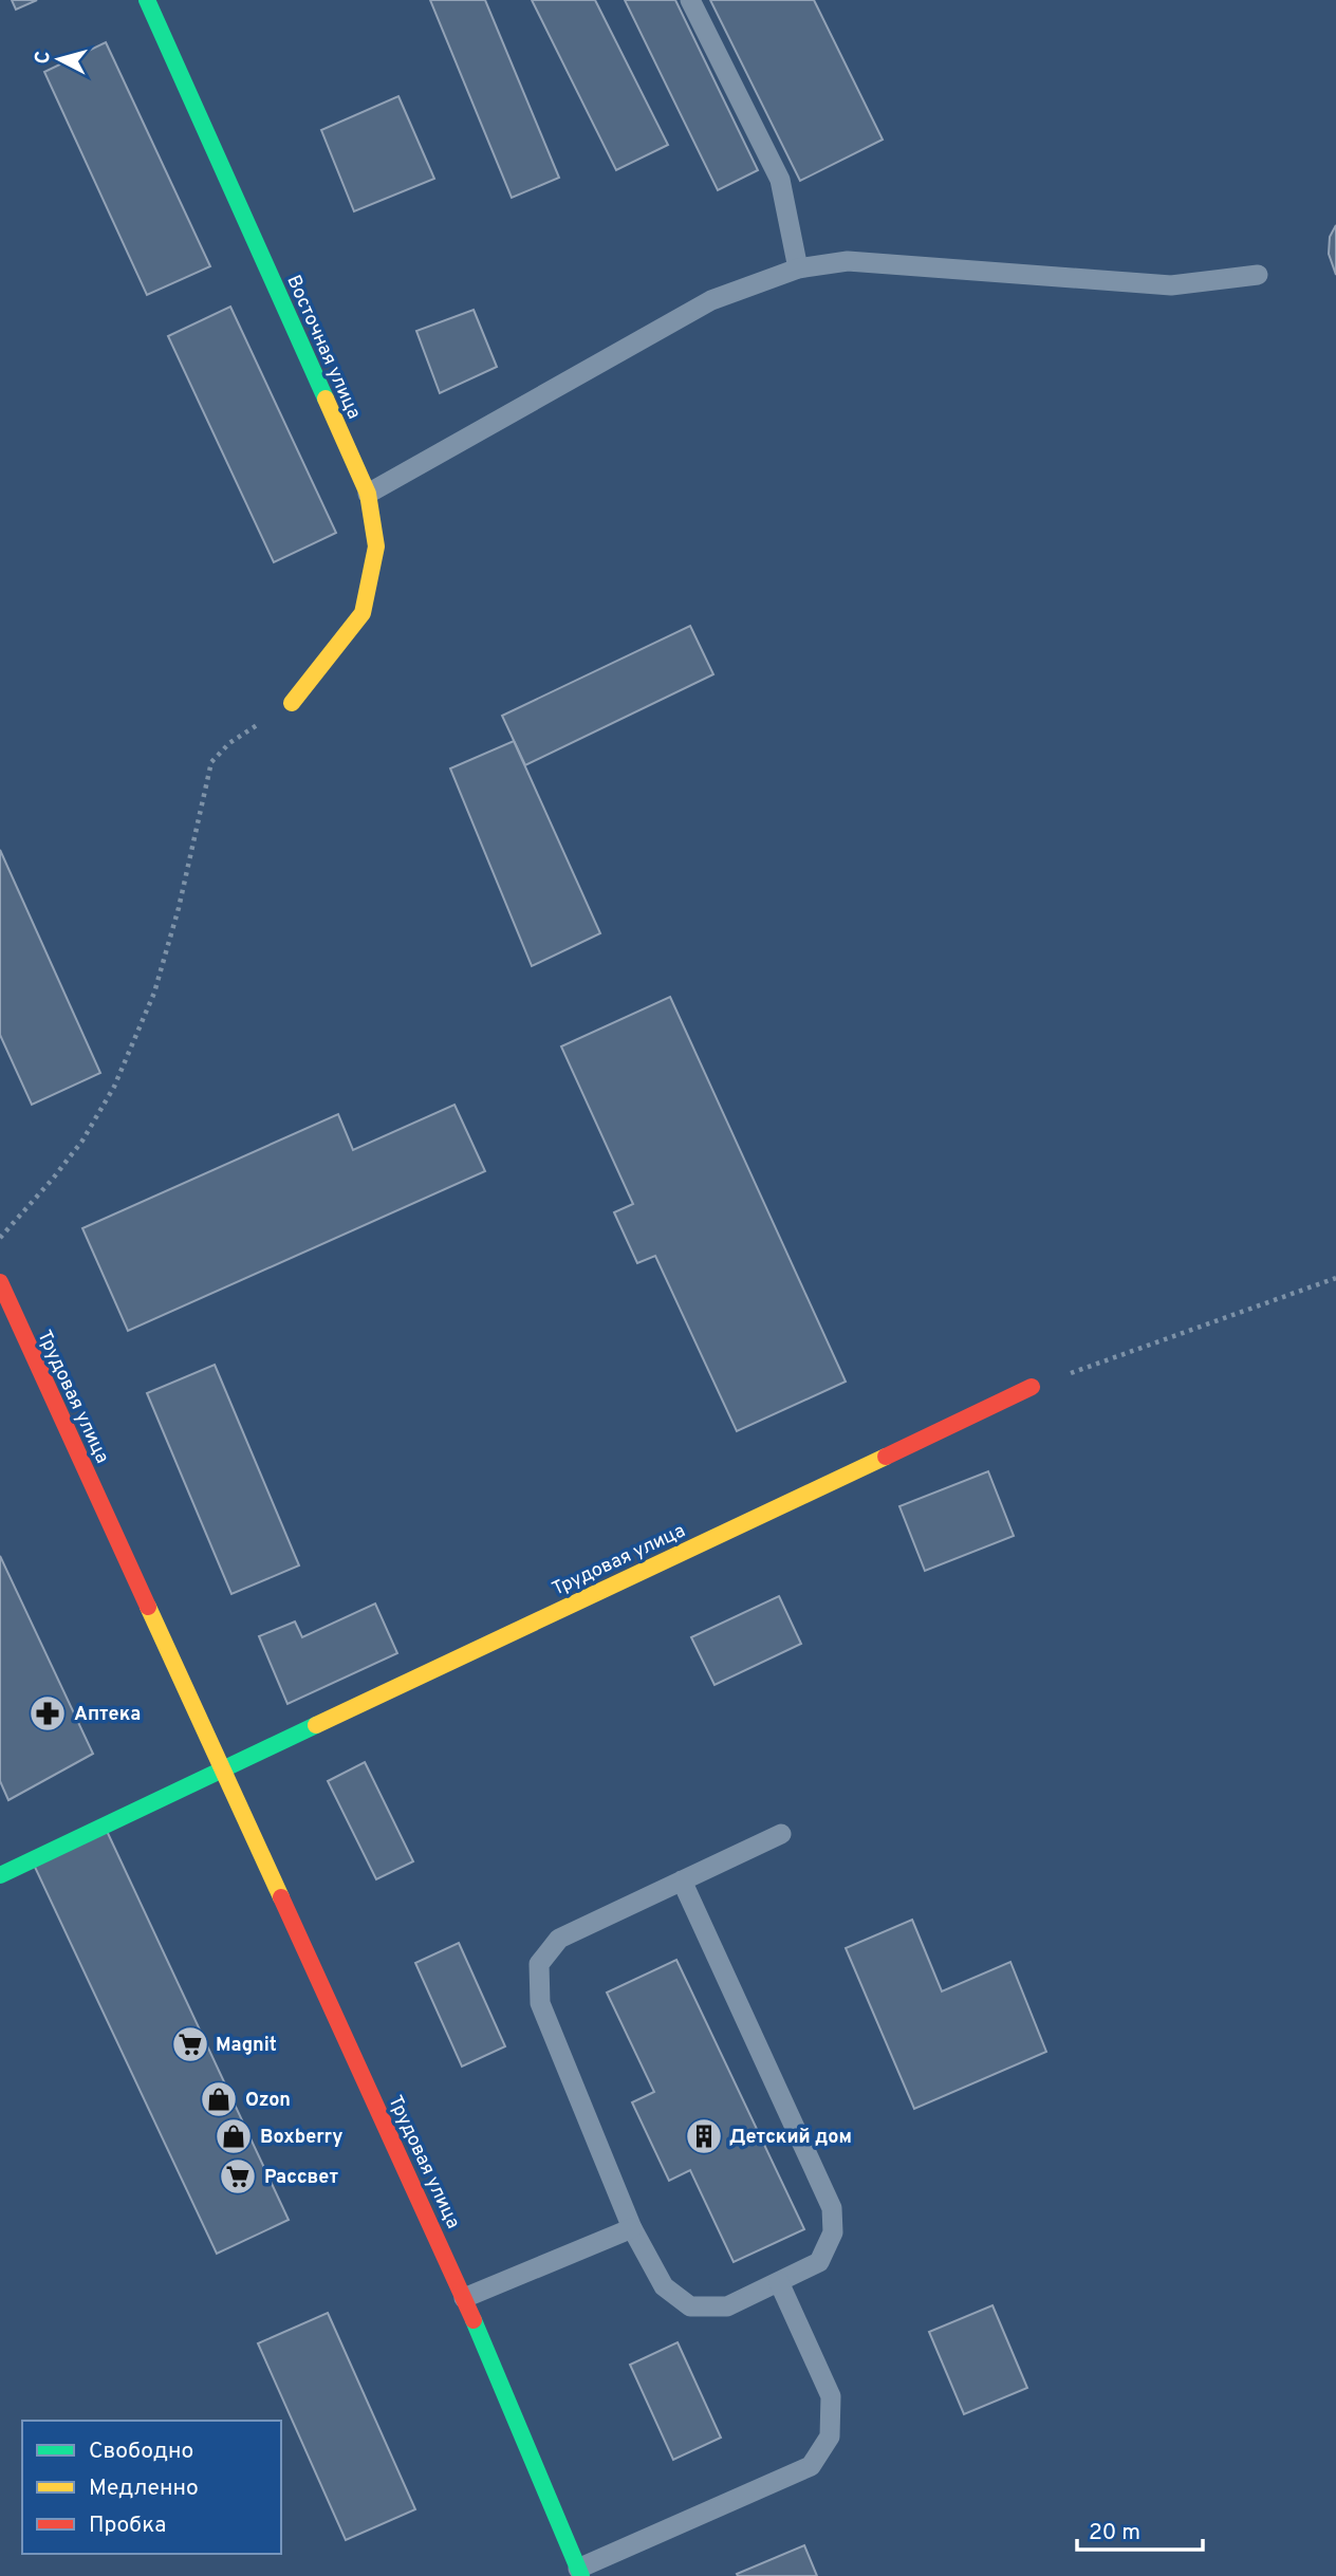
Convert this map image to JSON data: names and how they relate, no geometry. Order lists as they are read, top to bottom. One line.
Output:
{"streets":{"street":["Восточная улица","Трудовая улица"]},"places":{"pharmacy":["Аптека"],"supermarket":["Magnit","Рассвет"],"shop":["Ozon","Boxberry"],"building":["Детский дом"]},"legend":["Свободно","Медленно","Пробка"],"scale_bar":"20 m","north":"left"}
